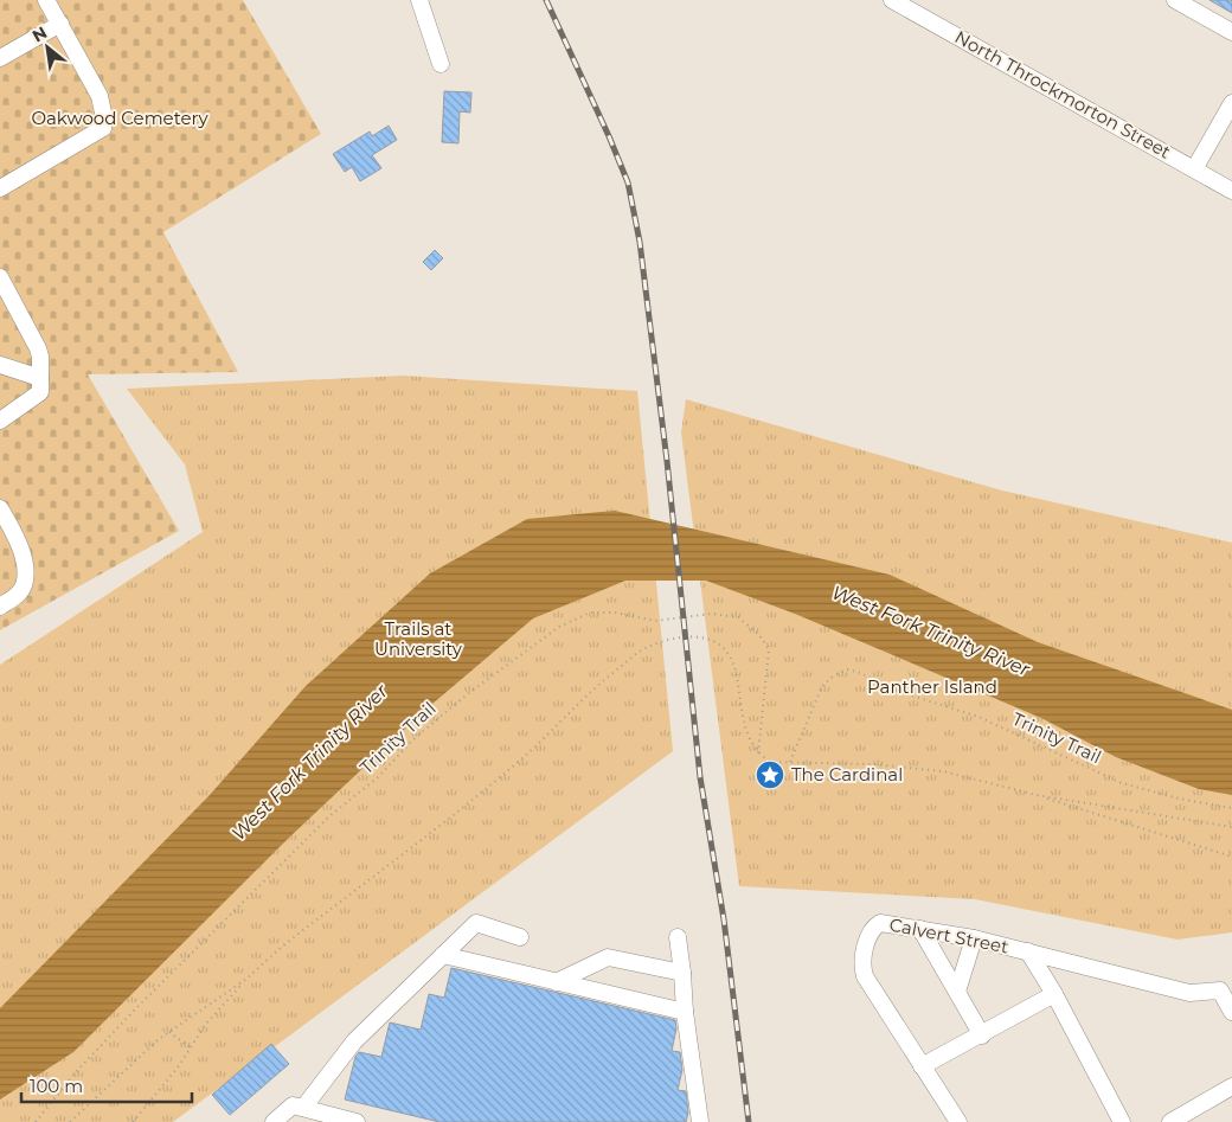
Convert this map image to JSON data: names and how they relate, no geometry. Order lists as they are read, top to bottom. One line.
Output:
{"streets":{"street":["North Throckmorton Street","Calvert Street"],"path":["Trinity Trail"]},"water":["West Fork Trinity River"],"parks":["Oakwood Cemetery","Trails at University","Panther Island"],"places":{"place":["The Cardinal"]},"scale_bar":"100 m","north":"top left"}
